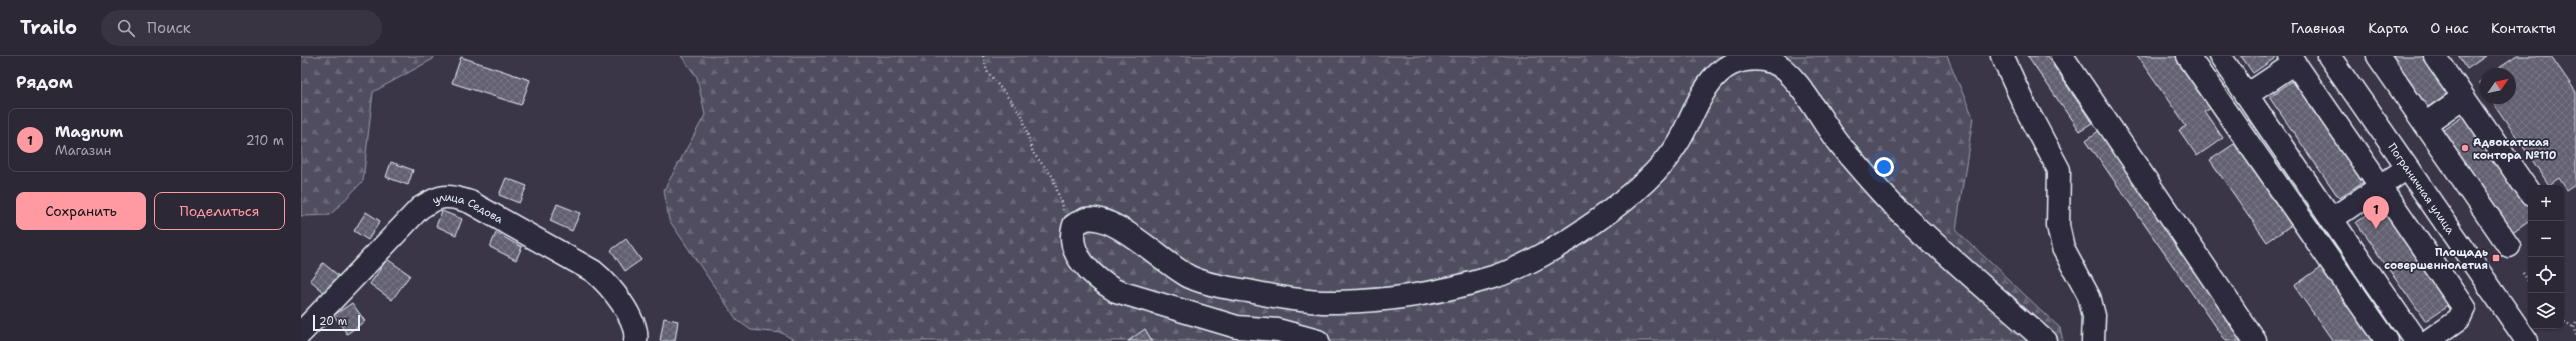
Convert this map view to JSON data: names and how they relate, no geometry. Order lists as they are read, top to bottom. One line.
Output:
{"streets":{"street":["Пограничная улица","улица Седова"]},"places":{"other":["Адвокатская контора №110"],"transit":["Площадь совершеннолетия"]},"scale_bar":"20 m","north":"top right","page":{"header":"Trailo","search":"Поиск","nav":["Главная","Карта","О нас","Контакты"],"heading":"Рядом","list":[{"mark":"1","name":"Magnum","note":"Магазин","value":"210 m"}],"buttons":["Сохранить","Поделиться"],"map_buttons":["+","−"],"pins":"1","scale":"20 m"}}
